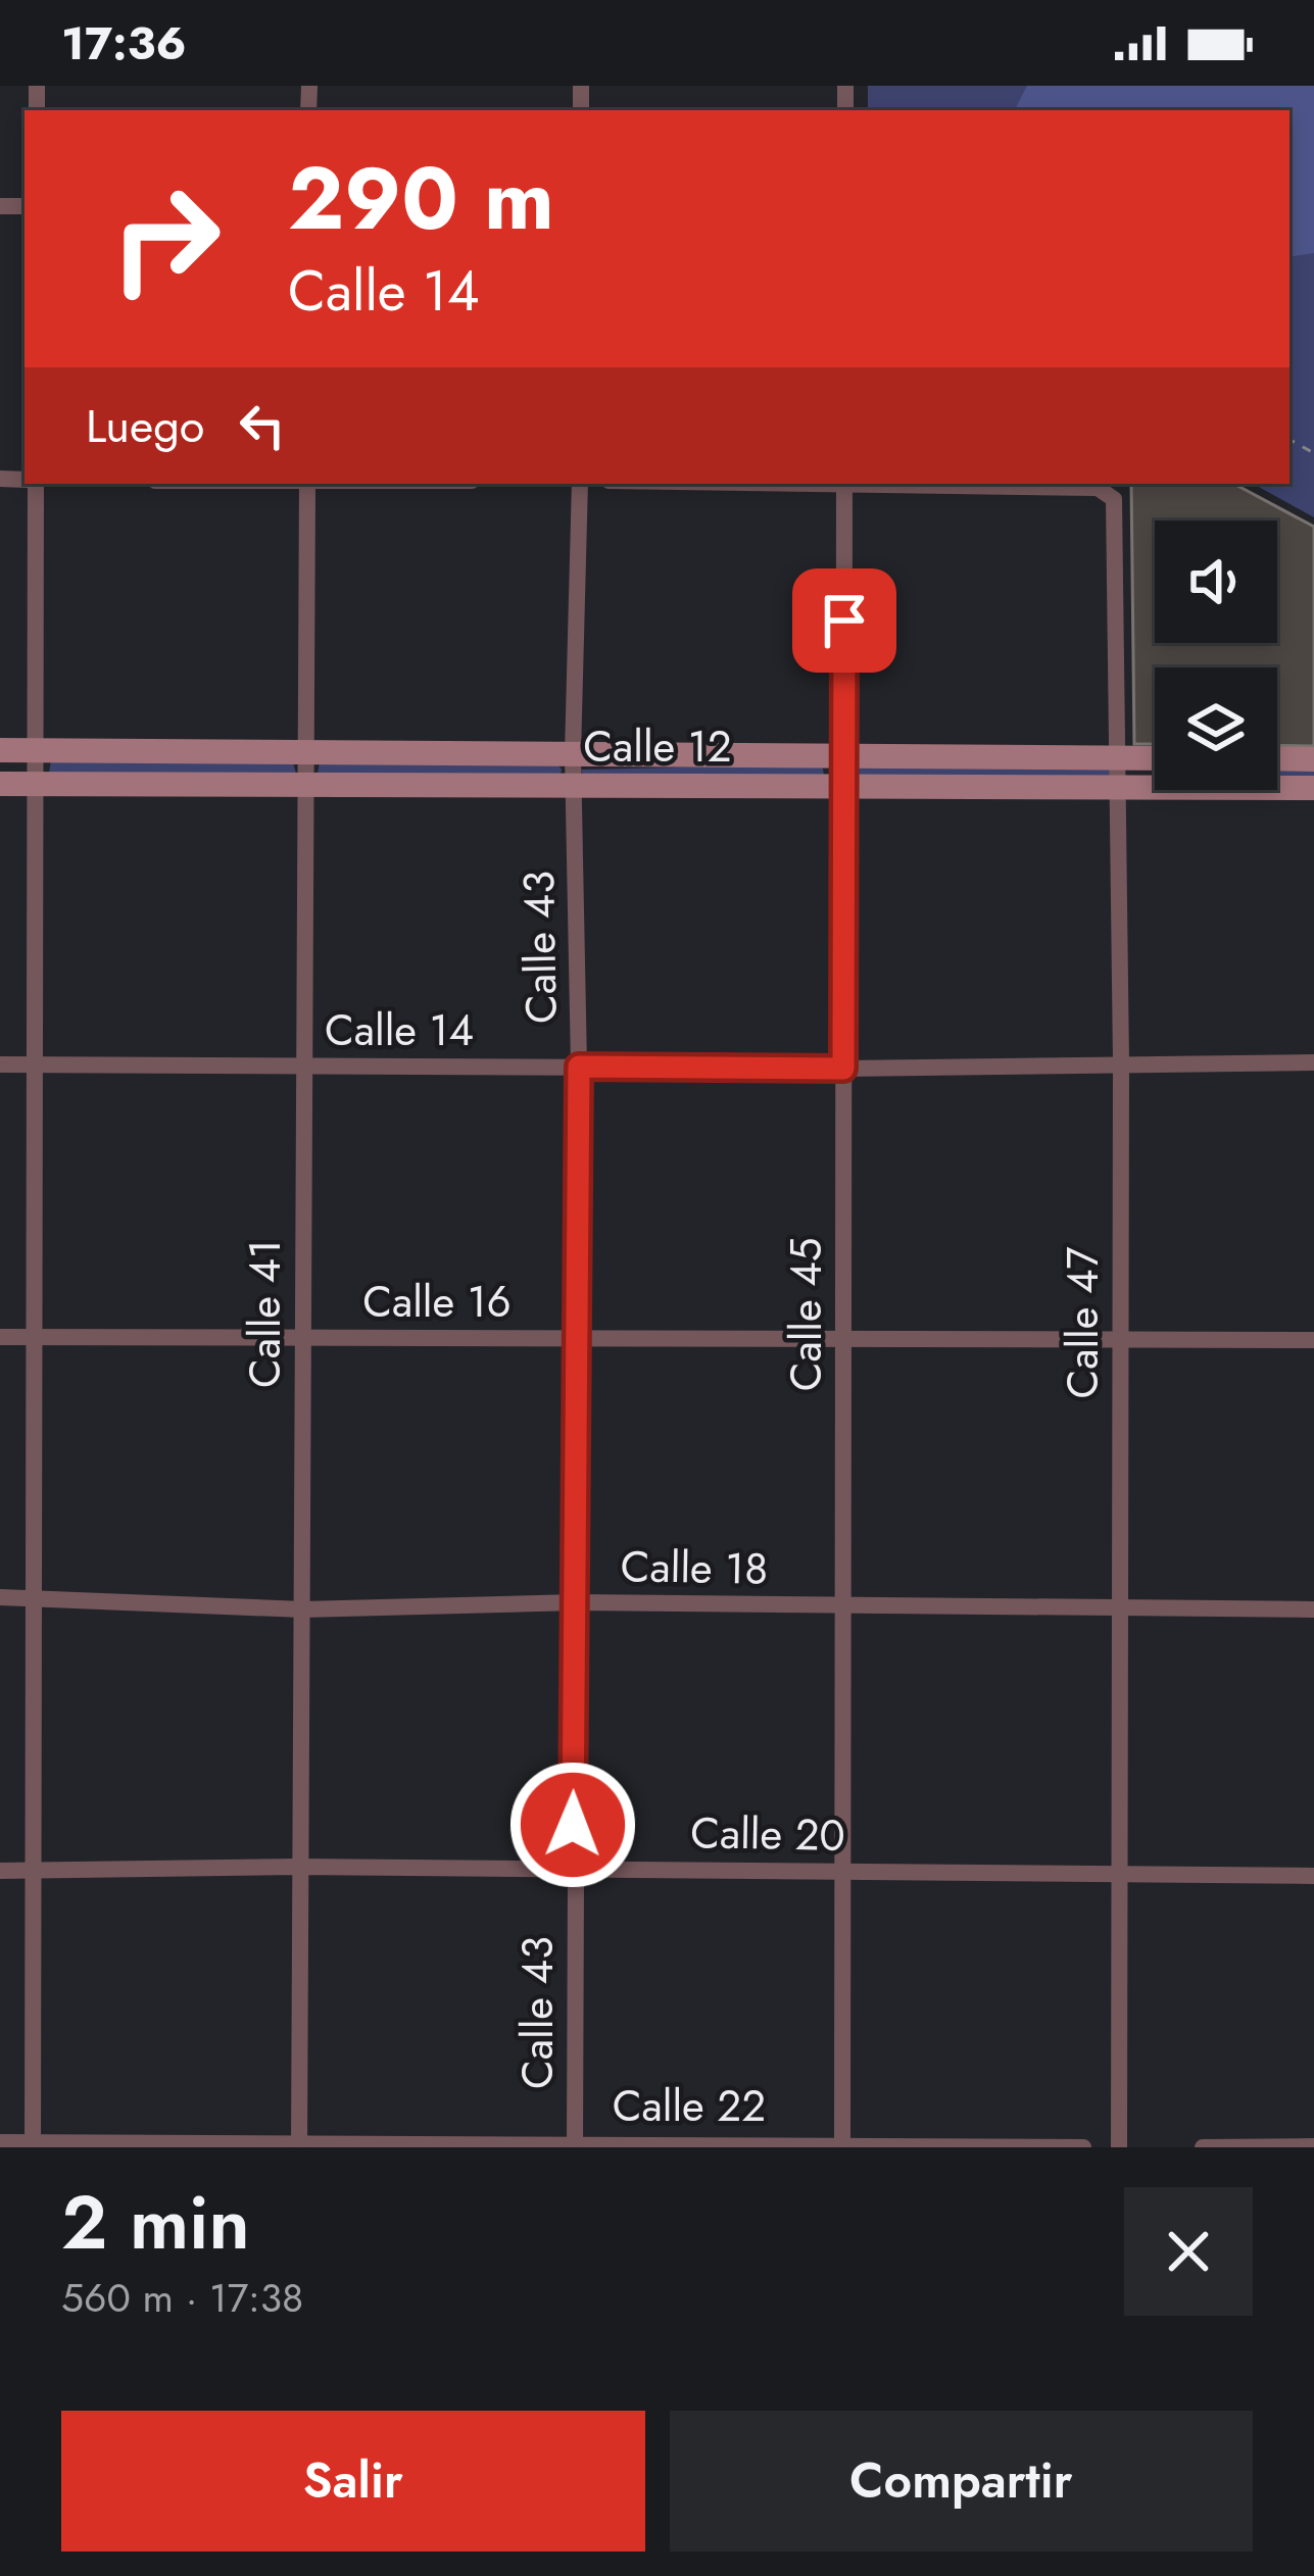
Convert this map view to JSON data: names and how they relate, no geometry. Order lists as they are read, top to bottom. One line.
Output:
{"streets":{"street":["Calle 12","Calle 43","Calle 14","Calle 16","Calle 41","Calle 45","Calle 47","Calle 18","Calle 20","Calle 22"]},"crossings":[["Calle 12","Calle 43"],["Calle 12","Calle 41"],["Calle 12","Calle 45"],["Calle 12","Calle 47"],["Calle 43","Calle 14"],["Calle 43","Calle 16"],["Calle 43","Calle 18"],["Calle 43","Calle 20"],["Calle 43","Calle 22"],["Calle 14","Calle 41"],["Calle 14","Calle 45"],["Calle 14","Calle 47"],["Calle 16","Calle 41"],["Calle 16","Calle 45"],["Calle 16","Calle 47"],["Calle 41","Calle 18"],["Calle 41","Calle 20"],["Calle 41","Calle 22"],["Calle 45","Calle 47"],["Calle 45","Calle 18"],["Calle 45","Calle 20"],["Calle 45","Calle 22"],["Calle 47","Calle 18"],["Calle 47","Calle 20"]],"page":{"status":"17:36","turn":["290 m","Calle 14"],"then":"Luego","heading":["2 min","560 m · 17:38"],"buttons":["Salir","Compartir"]}}
